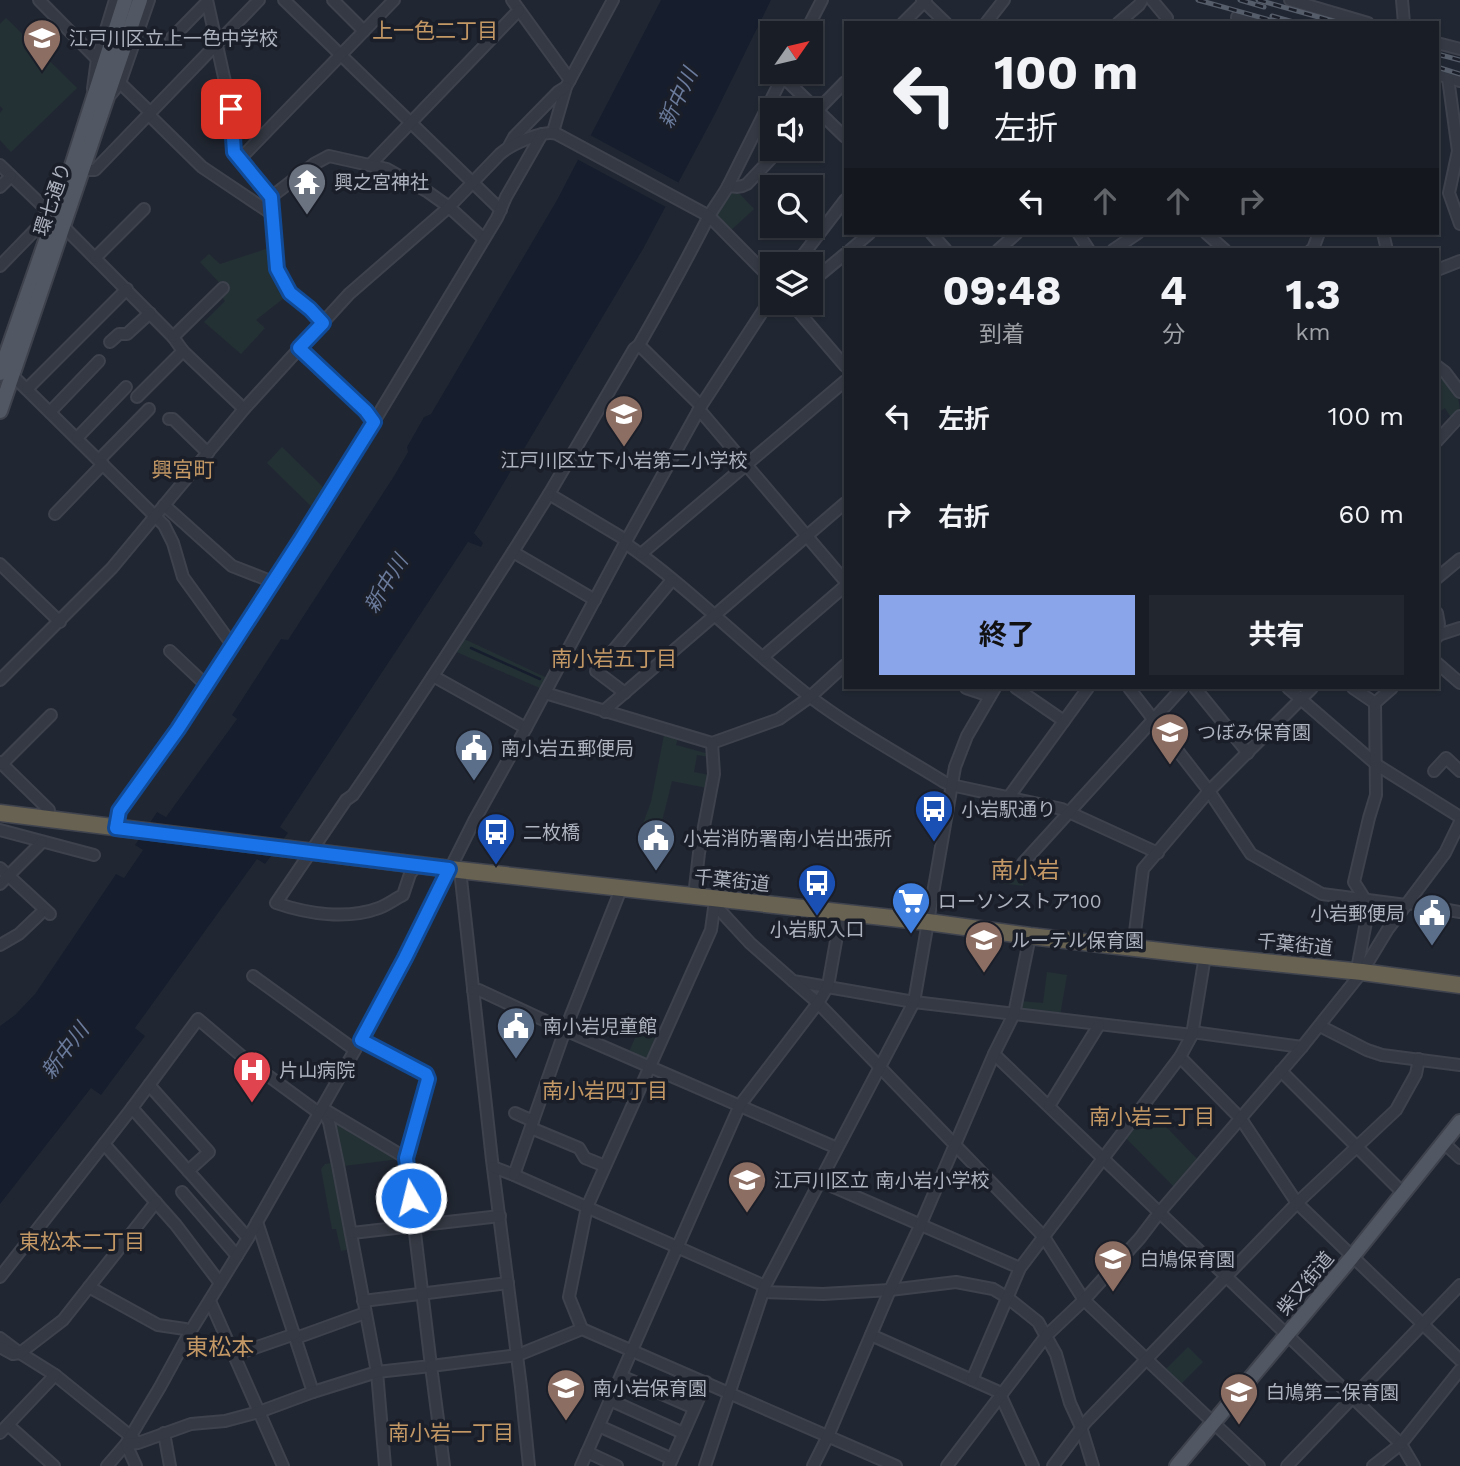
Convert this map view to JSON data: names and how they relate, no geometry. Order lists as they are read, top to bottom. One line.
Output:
{"streets":{"highway":["千葉街道"],"main road":["環七通り","柴又街道"]},"districts":["上一色二丁目","興宮町","南小岩五丁目","南小岩","南小岩四丁目","南小岩三丁目","東松本二丁目","東松本","南小岩一丁目"],"water":["新中川"],"places":{"school or university":["江戸川区立上一色中学校","江戸川区立下小岩第二小学校","つぼみ保育園","ルーテル保育園","江戸川区立 南小岩小学校","白鳩保育園","南小岩保育園","白鳩第二保育園"],"temple":["興之宮神社"],"public building":["南小岩五郵便局","小岩消防署南小岩出張所","小岩郵便局","南小岩児童館"],"bus stop":["小岩駅通り","二枚橋","小岩駅入口"],"supermarket":["ローソンストア100"],"hospital":["片山病院"]},"north":"top right","page":{"turn":["100 m","左折"],"eta":["09:48","到着","4","分","1.3","km"],"list":[{"name":"左折","value":"100 m"},{"name":"右折","value":"60 m"}],"buttons":["終了","共有"]}}
